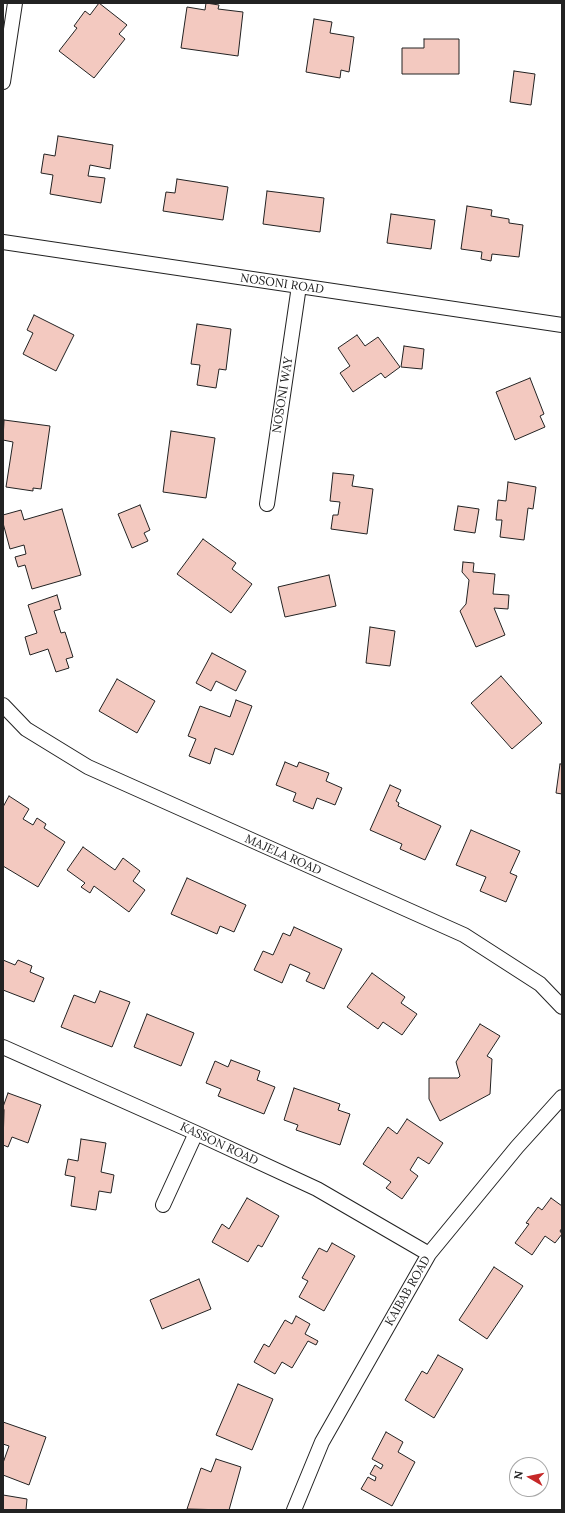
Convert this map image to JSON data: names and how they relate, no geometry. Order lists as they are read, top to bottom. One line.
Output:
{"streets":{"street":["NOSONI ROAD","NOSONI WAY","MAJELA ROAD","KASSON ROAD","KAIBAB ROAD"]},"crossings":[["NOSONI ROAD","NOSONI WAY"],["KASSON ROAD","KAIBAB ROAD"]],"north":"left"}
